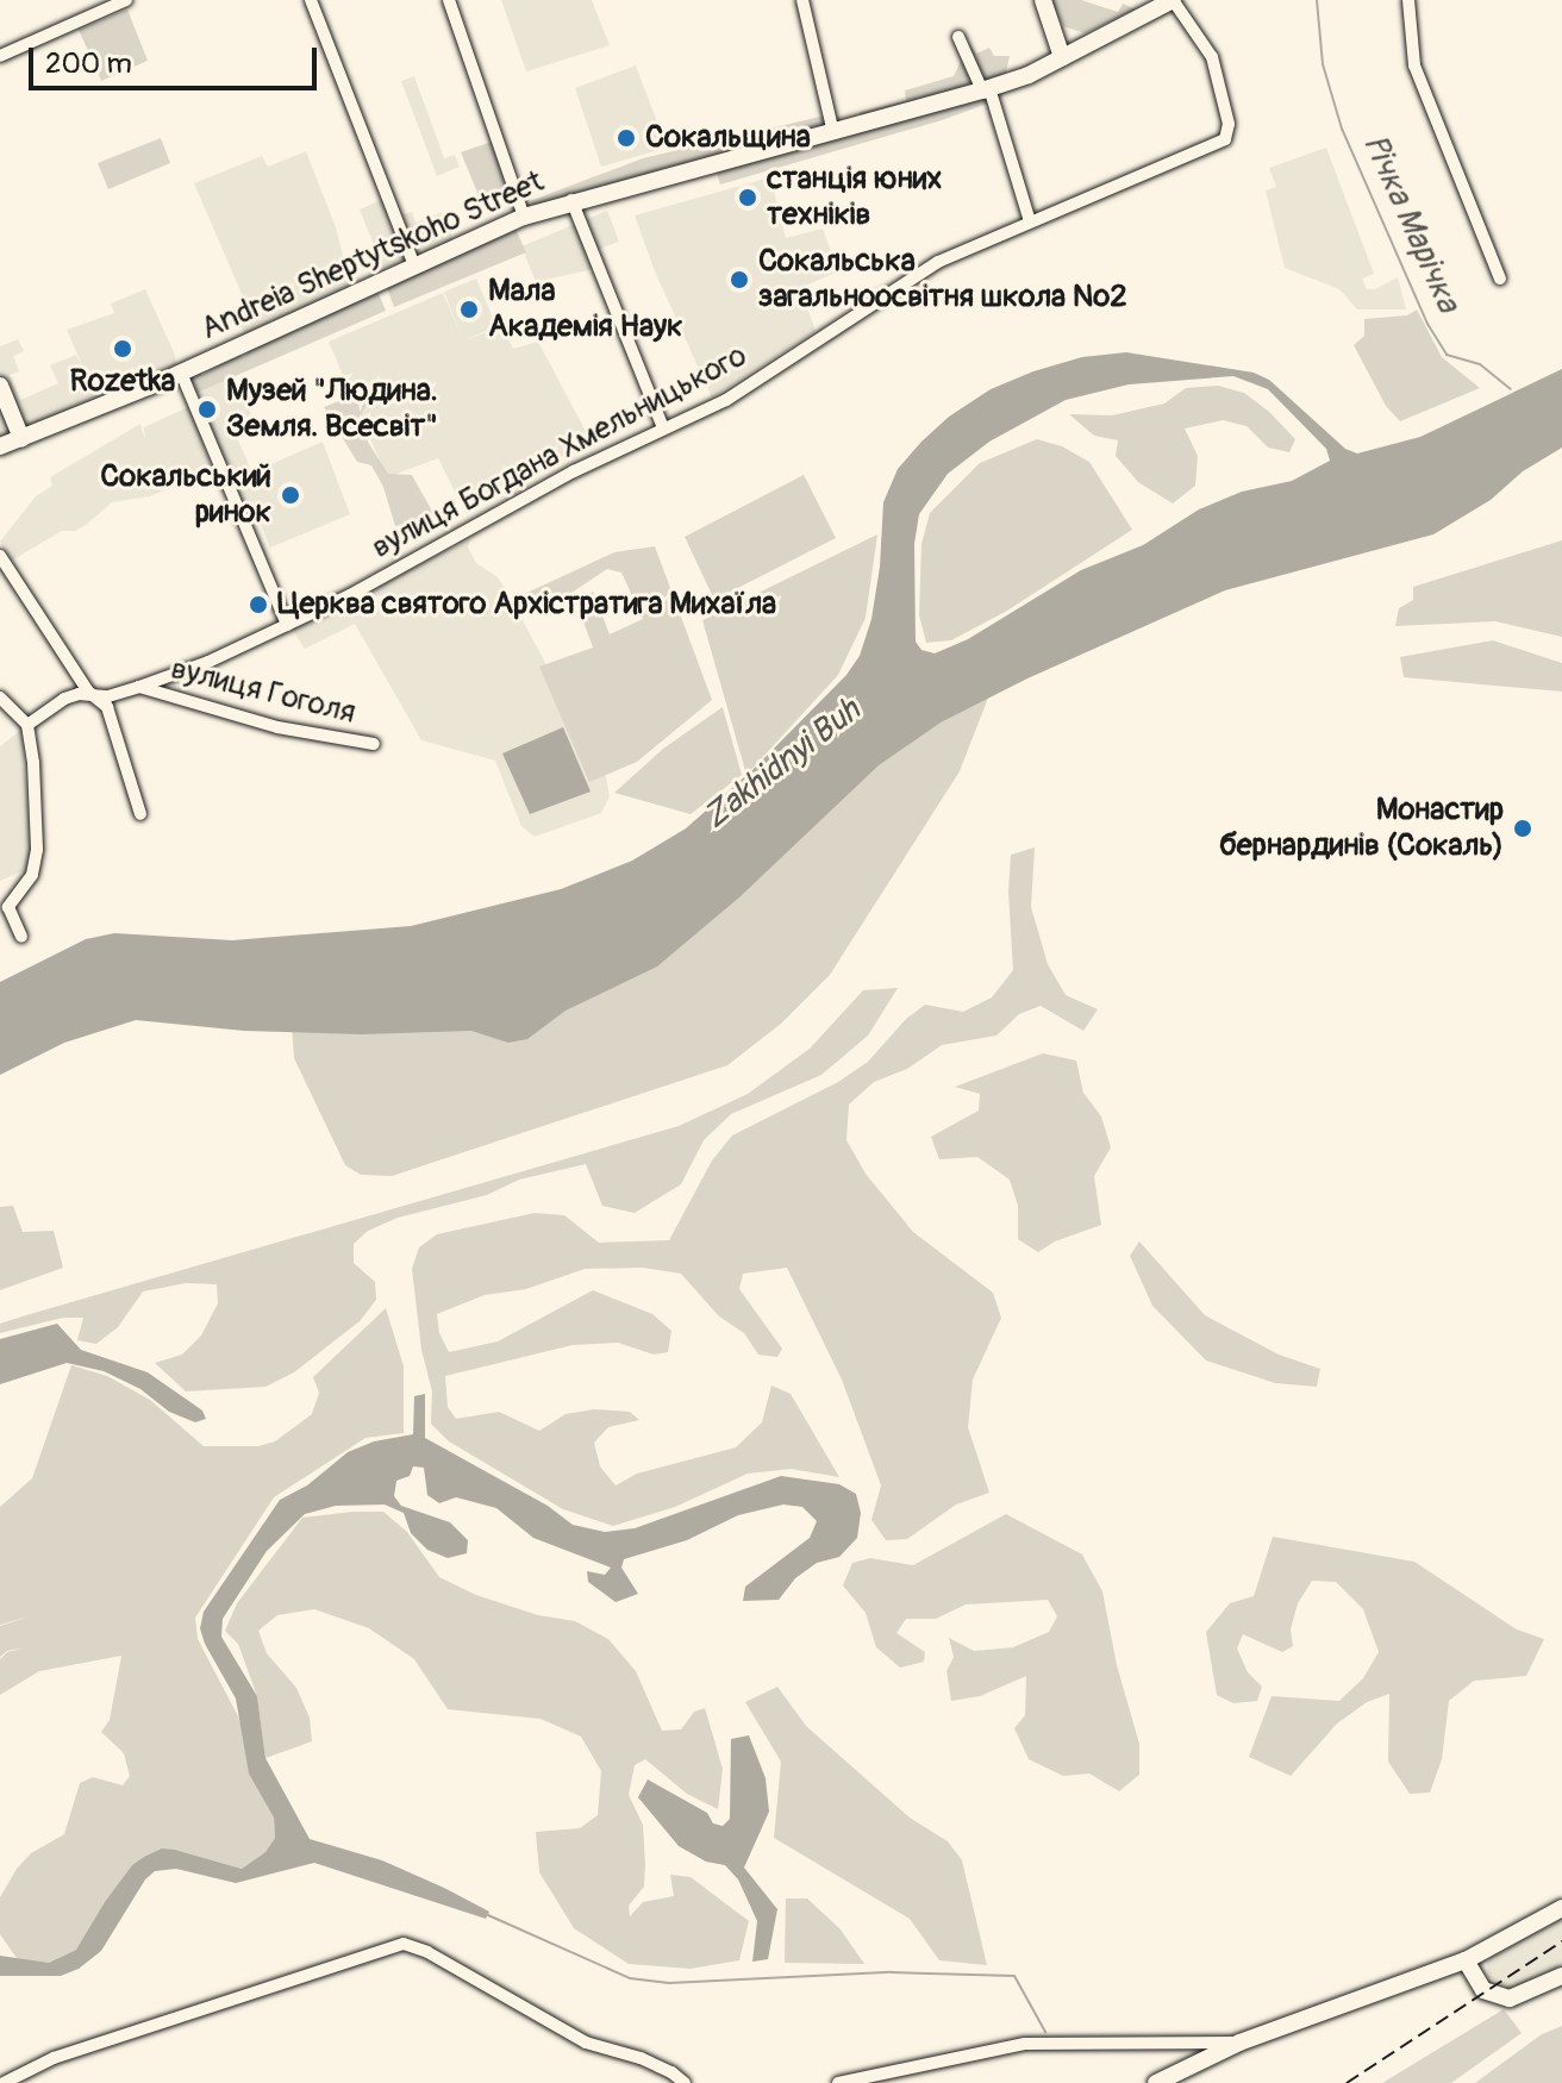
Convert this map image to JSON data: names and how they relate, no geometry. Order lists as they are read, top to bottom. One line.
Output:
{"streets":{"street":["Andreia Sheptytskoho Street","вулиця Богдана Хмельницького","вулиця Гоголя"]},"crossings":[["Andreia Sheptytskoho Street","вулиця Богдана Хмельницького"],["вулиця Богдана Хмельницького","вулиця Гоголя"]],"water":["Річка Марічка","Zakhidnyi Buh"],"places":["Сокальщина","станція юних техніків","Сокальська загальноосвітня школа №2","Мала Академія Наук","Rozetka","Музей \"Людина. Земля. Всесвіт\"","Сокальський ринок","Церква святого Архістратига Михаїла","Монастир бернардинів (Сокаль)"],"scale_bar":"200 m"}
